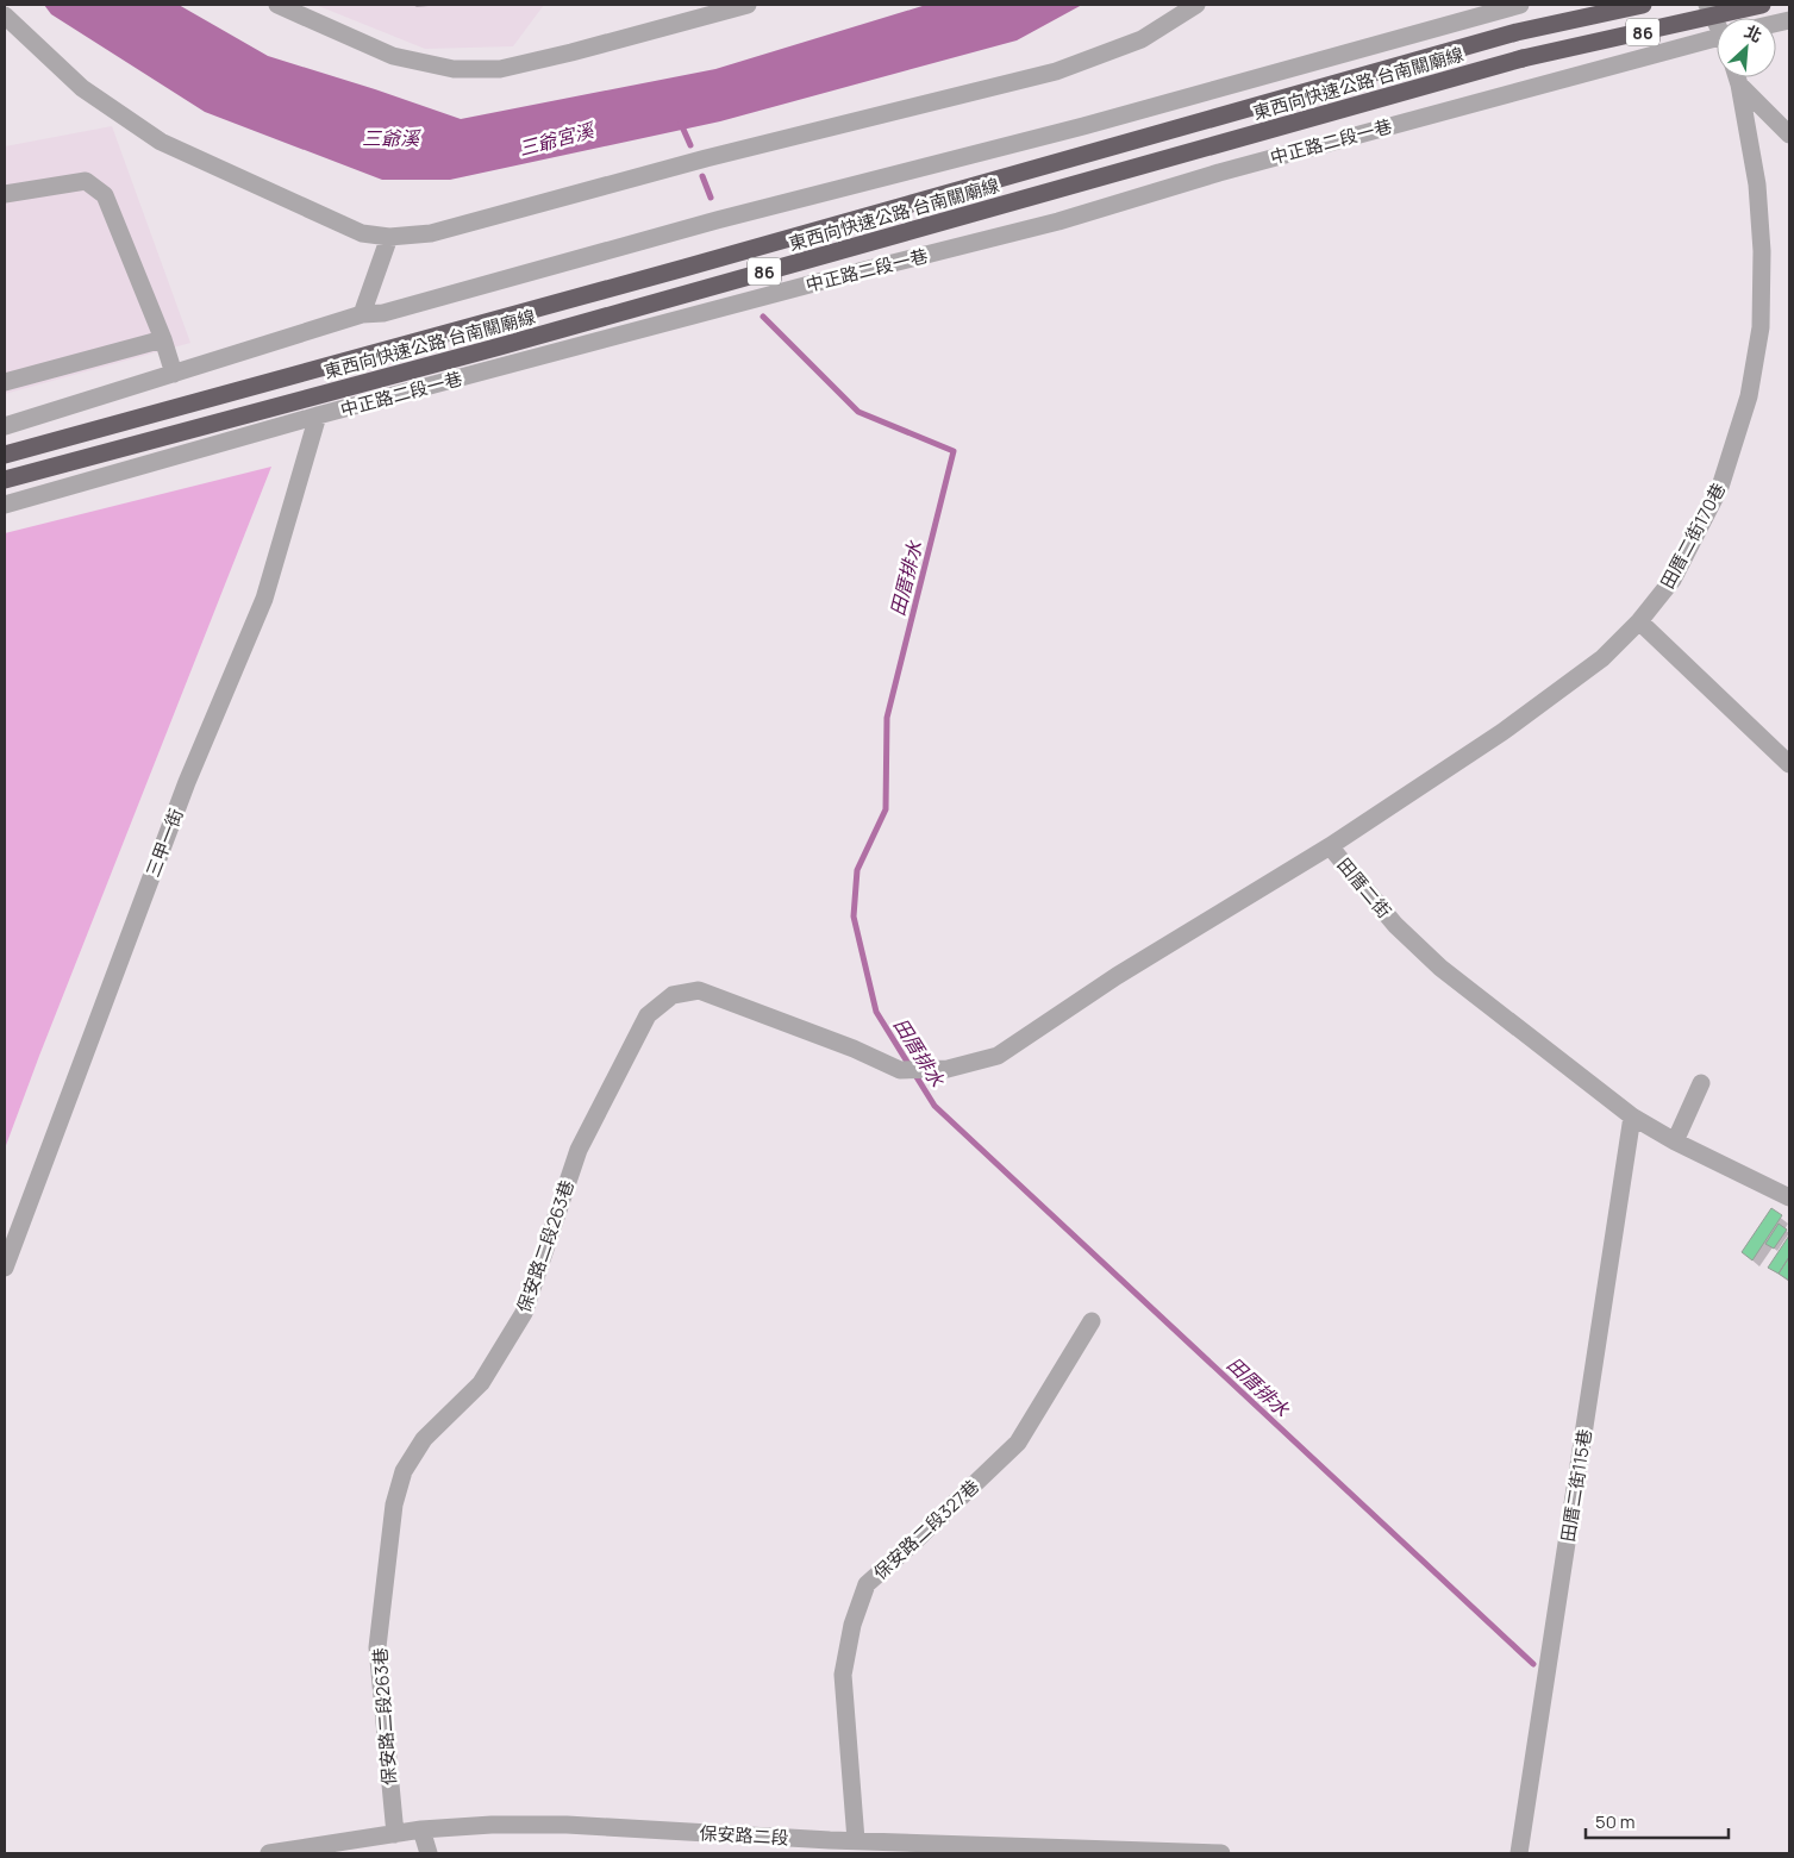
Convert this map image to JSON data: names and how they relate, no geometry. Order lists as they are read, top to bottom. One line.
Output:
{"streets":{"highway":["86","東西向快速公路 台南關廟線"],"street":["中正路二段一巷","田厝二街170巷","三甲一街","田厝二街","保安路二段263巷","田厝二街115巷","保安路二段327巷","保安路二段"]},"crossings":[["中正路二段一巷","三甲一街"],["田厝二街170巷","田厝二街"],["田厝二街","保安路二段263巷"],["田厝二街","田厝二街115巷"],["保安路二段263巷","保安路二段"],["保安路二段327巷","保安路二段"]],"water":["三爺溪","三爺宮溪","田厝排水"],"scale_bar":"50 m","north":"top right"}
